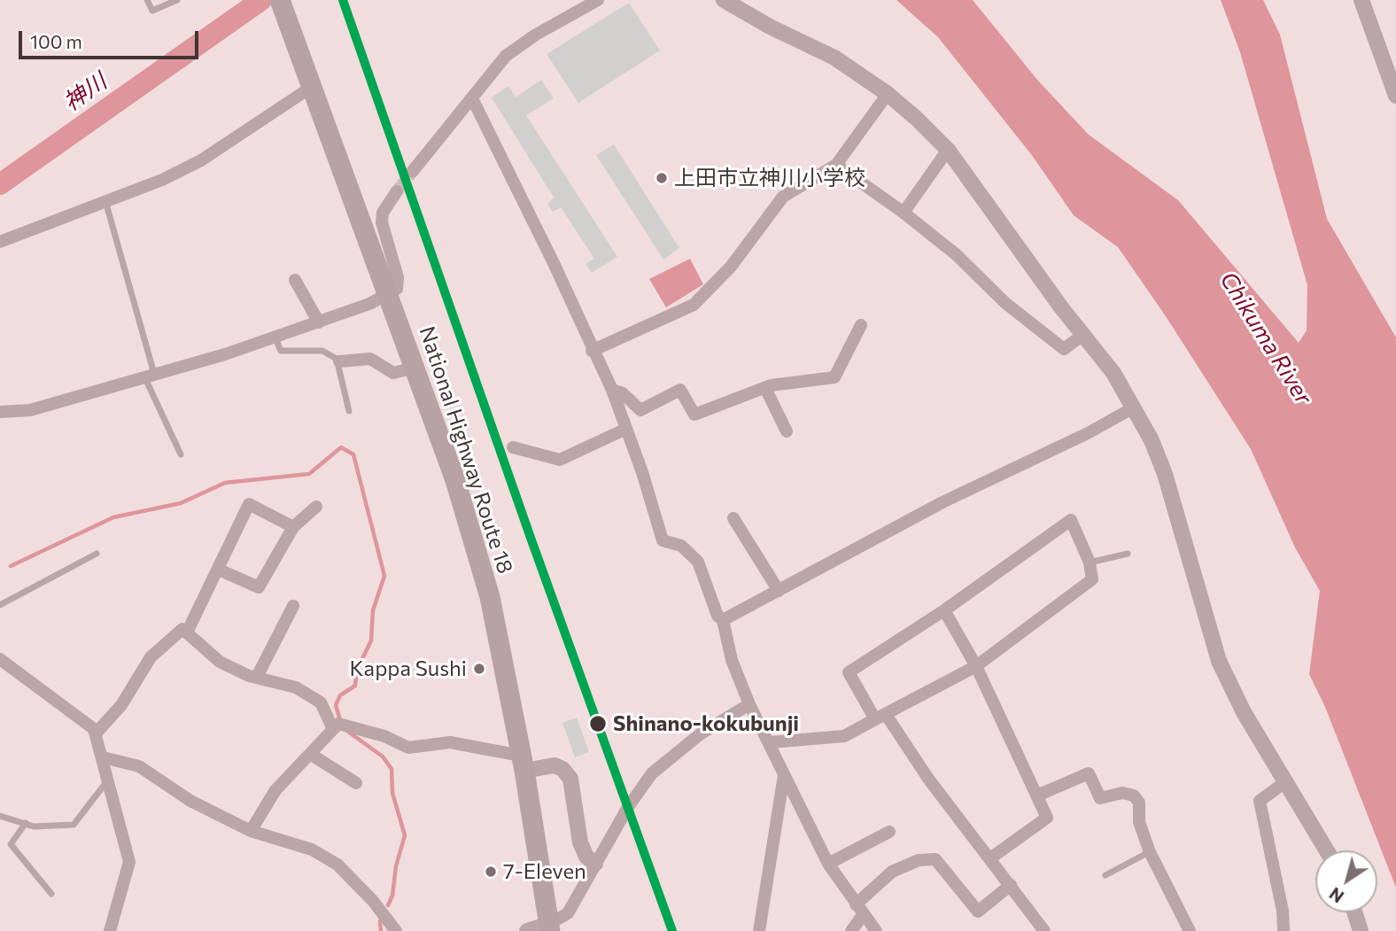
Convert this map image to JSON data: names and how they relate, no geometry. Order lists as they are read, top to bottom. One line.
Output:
{"streets":{"highway":["National Highway Route 18"]},"water":["神川","Chikuma River"],"places":["上田市立神川小学校","Kappa Sushi","Shinano-kokubunji","7-Eleven"],"scale_bar":"100 m","north":"bottom left"}
